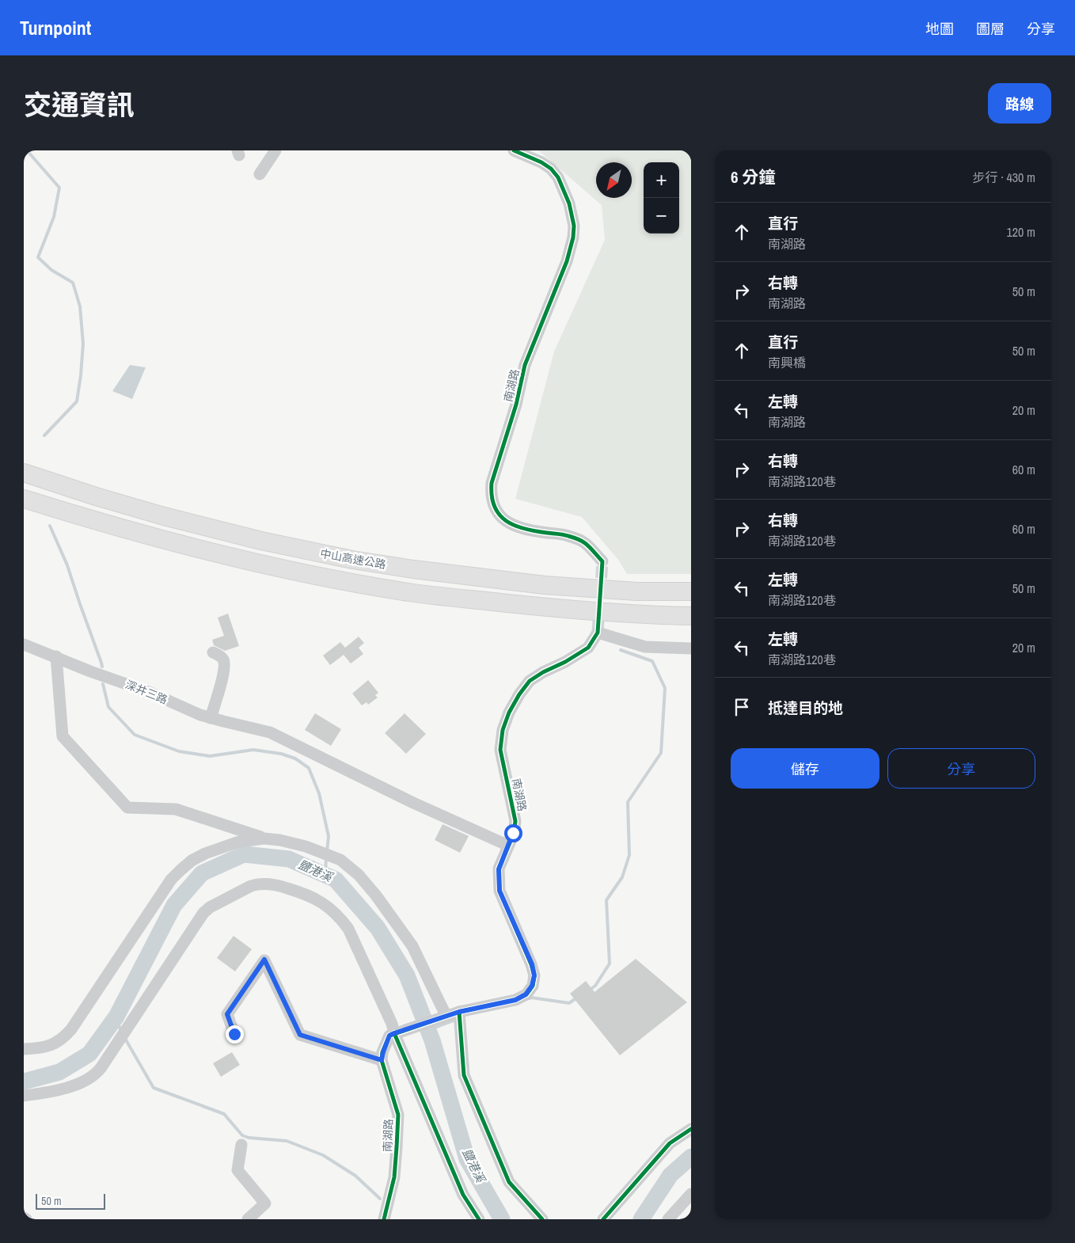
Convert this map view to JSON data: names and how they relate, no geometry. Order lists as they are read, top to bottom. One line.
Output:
{"streets":{"highway":["中山高速公路"],"street":["南湖路","深井三路"]},"crossings":[["南湖路","深井三路"]],"water":["鹽港溪"],"scale_bar":"50 m","north":"bottom left","page":{"header":"Turnpoint","nav":["地圖","圖層","分享"],"title":"交通資訊","buttons":["路線",["儲存","分享"]],"heading":["6 分鐘","步行 · 430 m"],"map_buttons":["+","−"],"list":[["直行","南湖路","120 m"],["右轉","南湖路","50 m"],["直行","南興橋","50 m"],["左轉","南湖路","20 m"],["右轉","南湖路120巷","60 m"],["右轉","南湖路120巷","60 m"],["左轉","南湖路120巷","50 m"],["左轉","南湖路120巷","20 m"],"抵達目的地"],"scale":"50 m"}}
